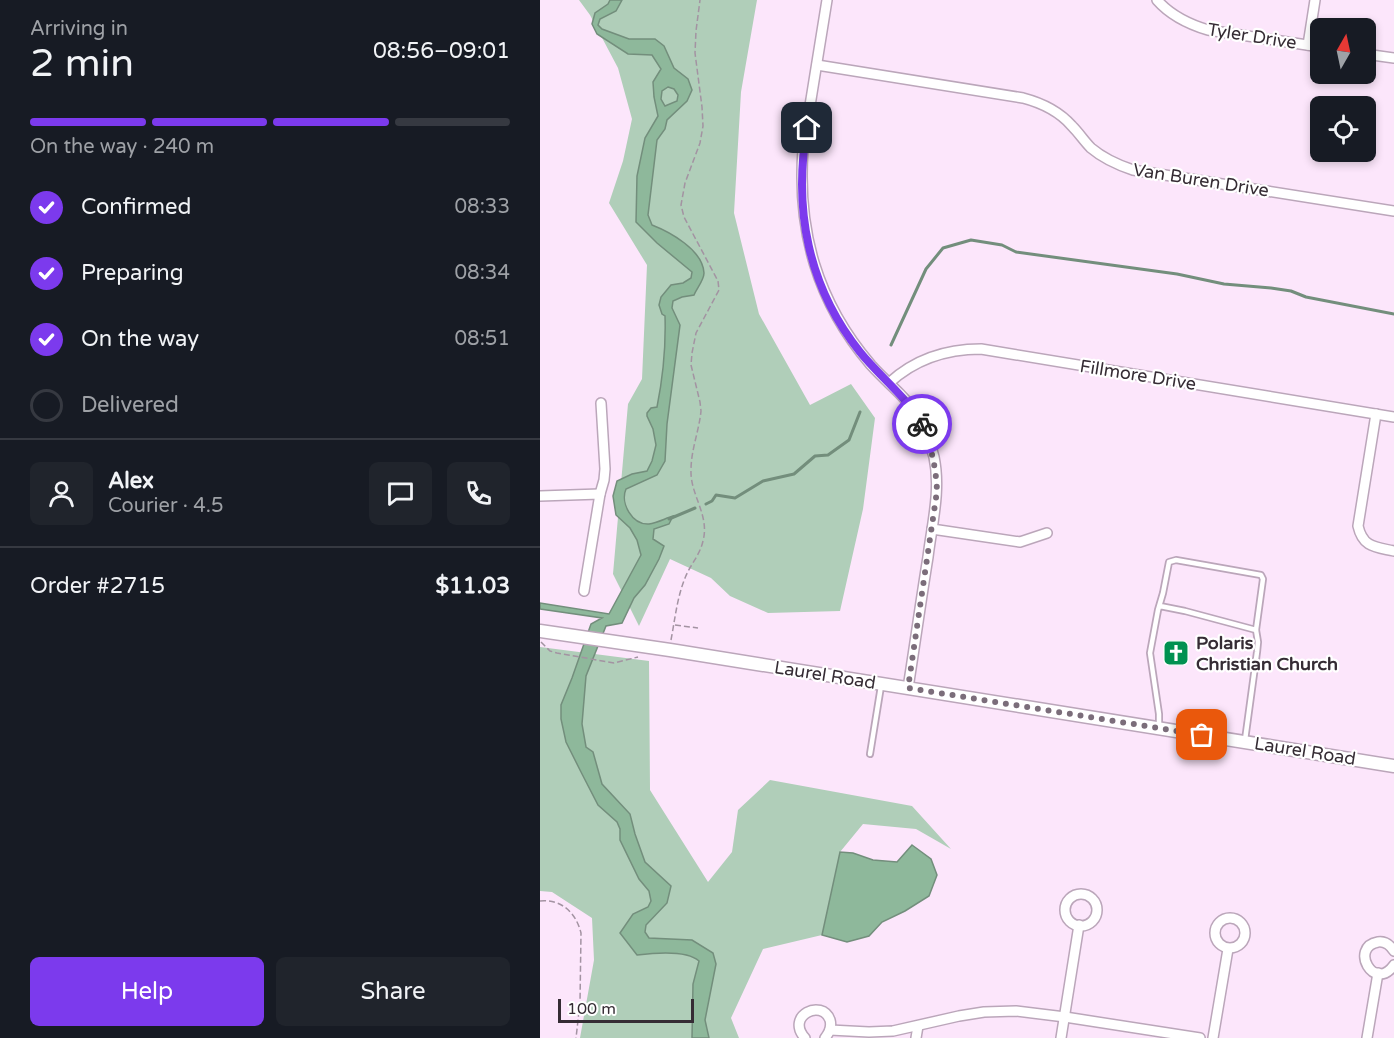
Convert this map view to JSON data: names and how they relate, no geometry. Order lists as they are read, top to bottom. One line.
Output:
{"streets":{"street":["Tyler Drive","Van Buren Drive","Fillmore Drive","Laurel Road"]},"places":{"church":["Polaris Christian Church"]},"scale_bar":"100 m","north":"top","page":{"heading":["2 min","Arriving in","08:56–09:01"],"panel":["Alex","Courier · 4.5","Order #2715","$11.03"],"bar":"On the way · 240 m","list":[["Confirmed","08:33"],["Preparing","08:34"],["On the way","08:51"],"Delivered"],"buttons":["Help","Share"],"scale":"100 m"}}
